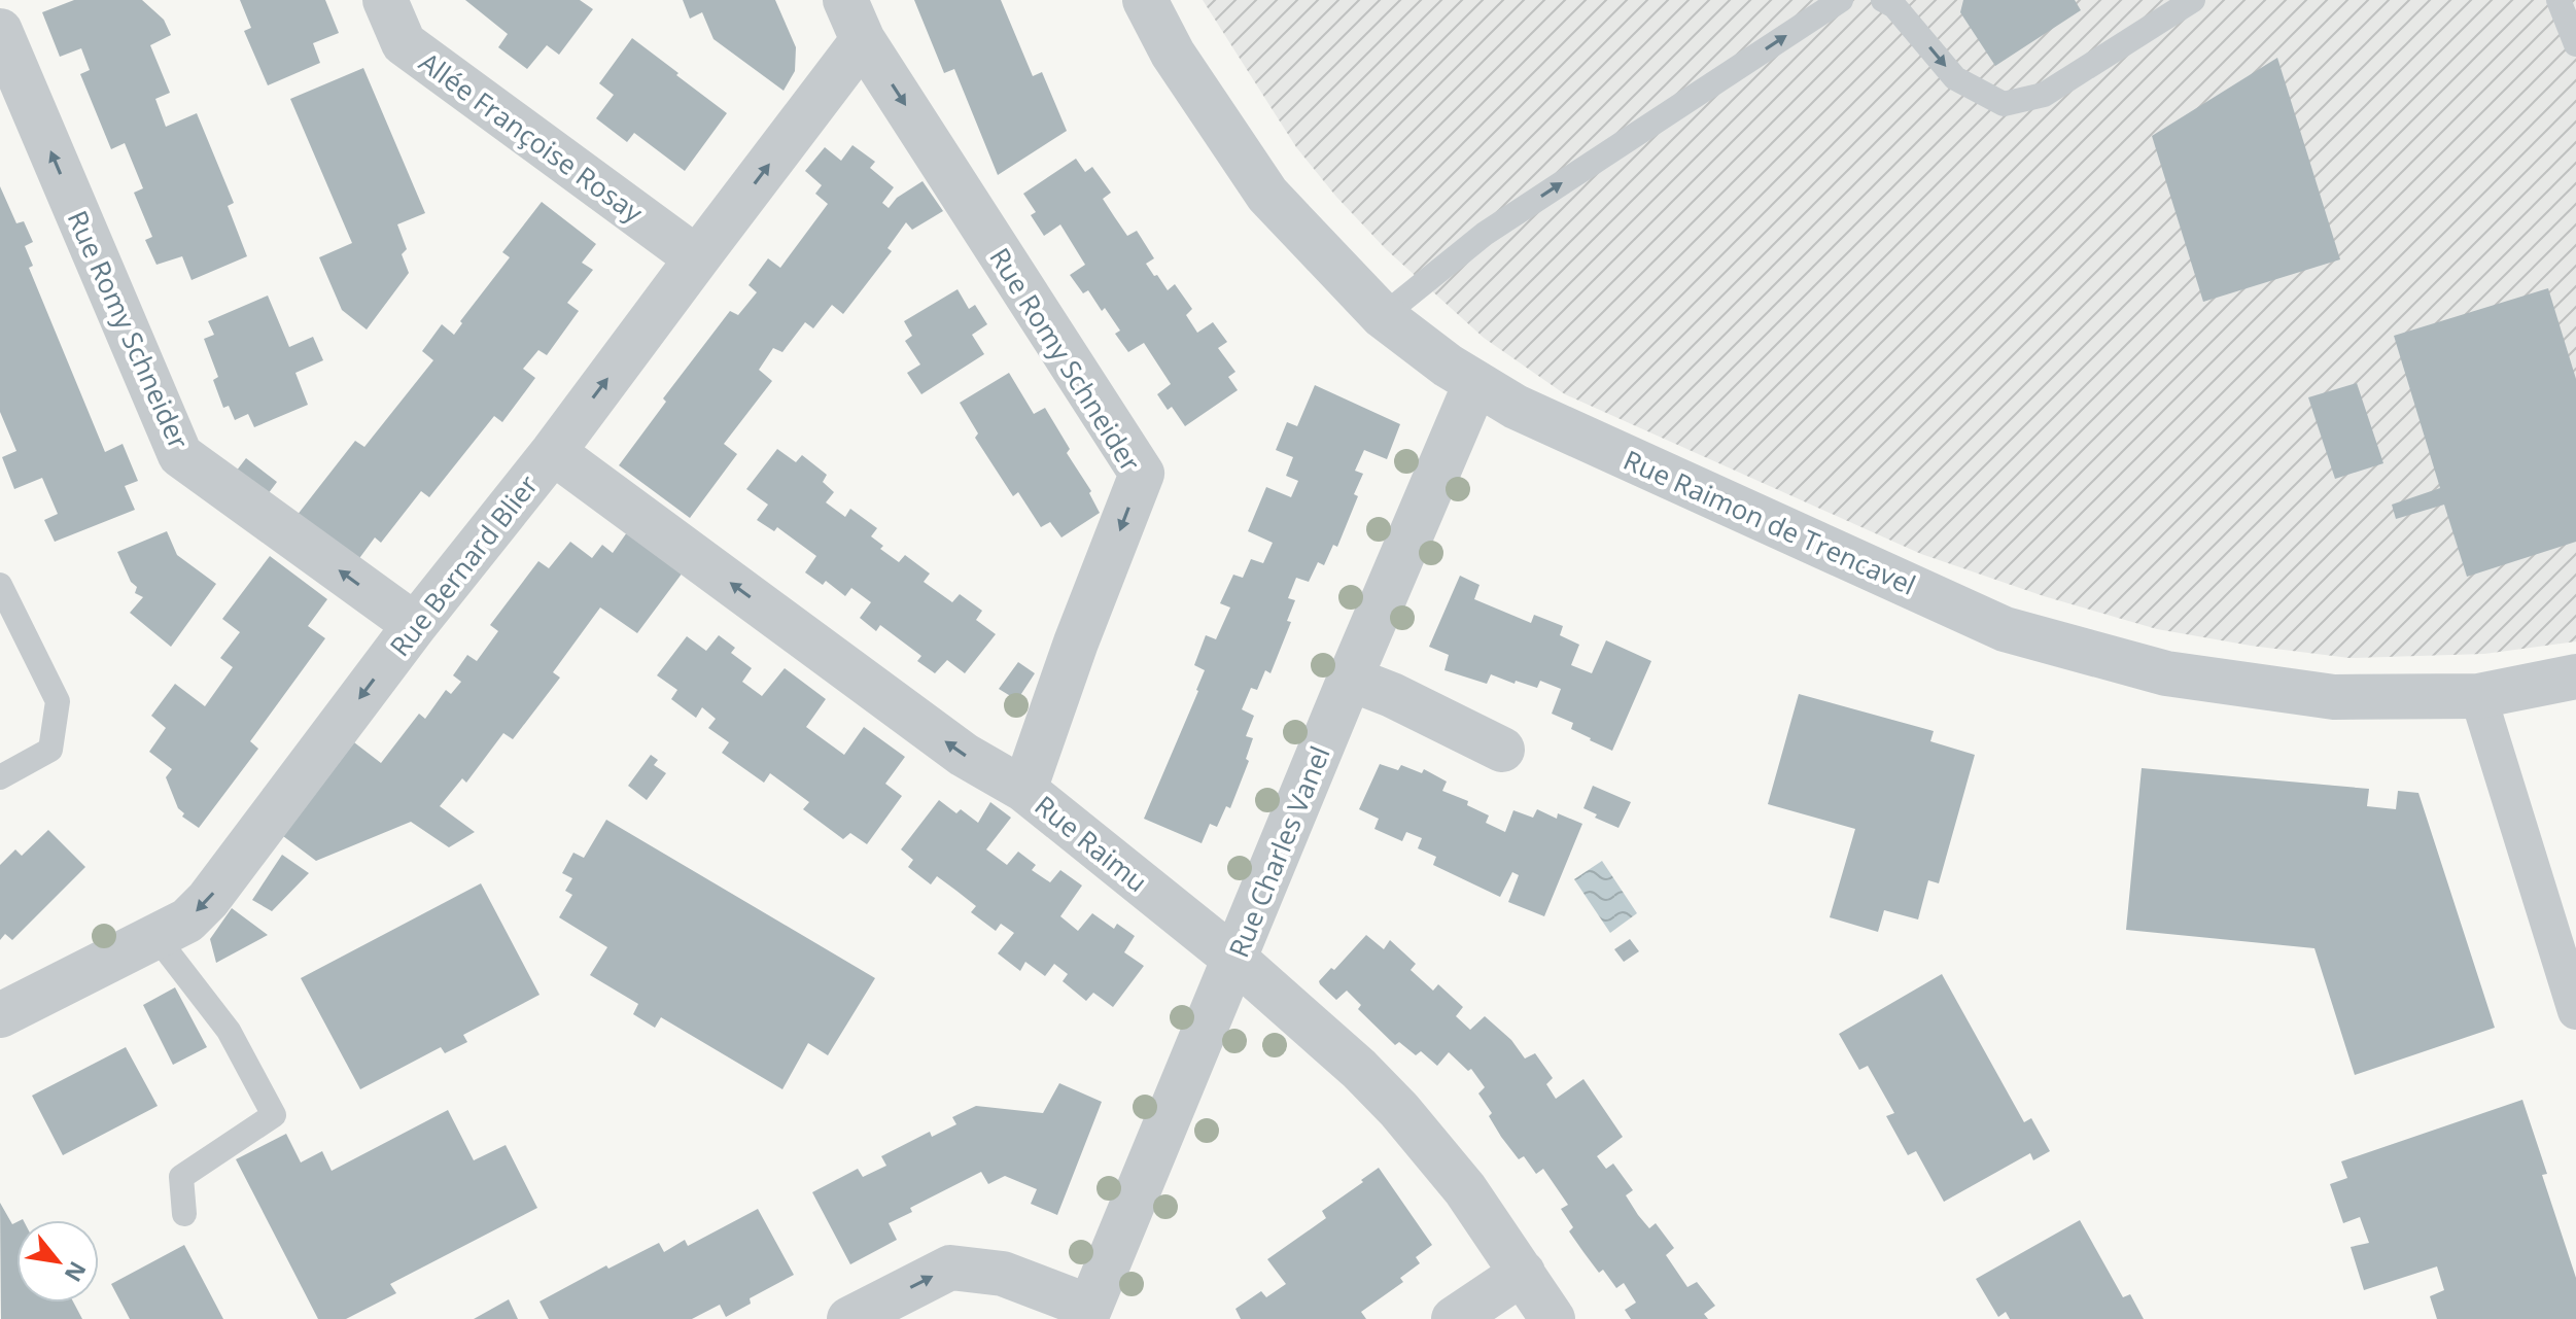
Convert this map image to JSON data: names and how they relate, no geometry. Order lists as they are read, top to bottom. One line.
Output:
{"streets":{"street":["Allée Françoise Rosay","Rue Romy Schneider","Rue Raimon de Trencavel","Rue Bernard Blier","Rue Raimu","Rue Charles Vanel"]},"crossings":[["Allée Françoise Rosay","Rue Bernard Blier"],["Rue Romy Schneider","Rue Bernard Blier"],["Rue Romy Schneider","Rue Raimu"],["Rue Raimon de Trencavel","Rue Charles Vanel"],["Rue Bernard Blier","Rue Raimu"],["Rue Raimu","Rue Charles Vanel"]],"one_way":["Rue Raimu"],"north":"bottom right"}
